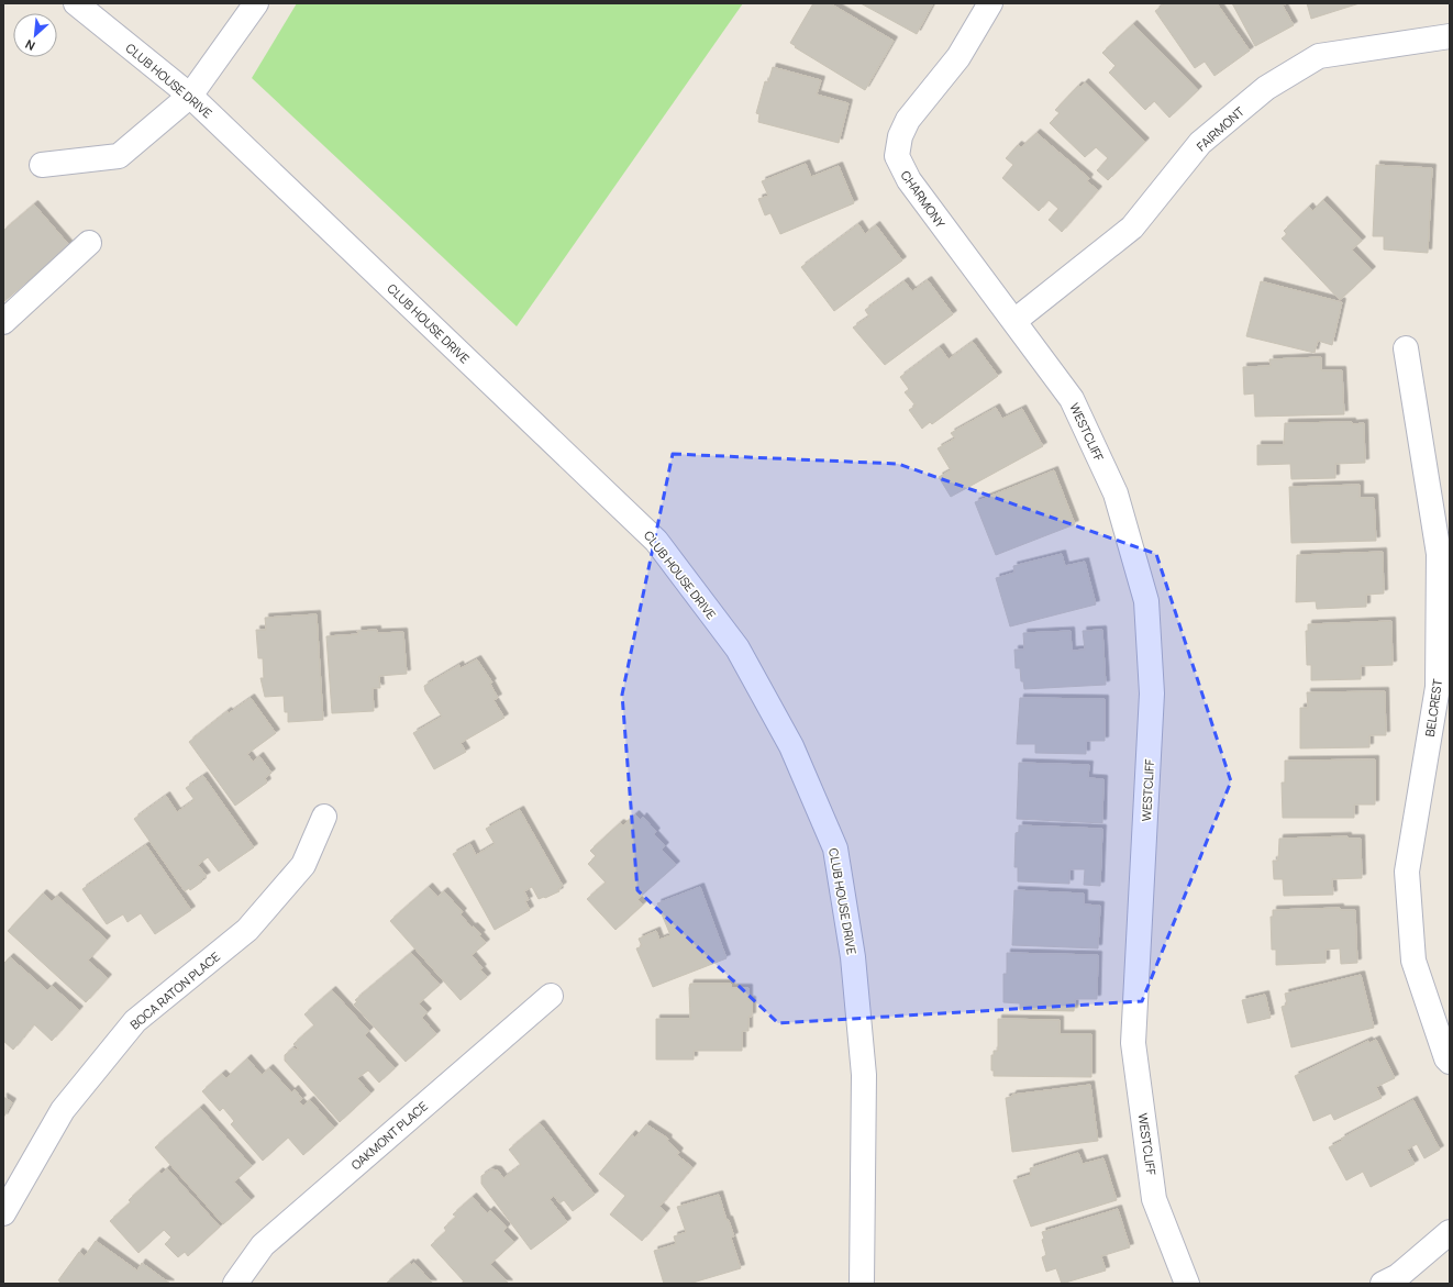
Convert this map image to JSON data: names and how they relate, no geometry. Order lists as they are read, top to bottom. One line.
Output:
{"streets":{"street":["CLUB HOUSE DRIVE","FAIRMONT","CHARMONY","WESTCLIFF","BELCREST","BOCA RATON PLACE","OAKMONT PLACE"]},"crossings":[["FAIRMONT","CHARMONY"],["FAIRMONT","WESTCLIFF"],["CHARMONY","WESTCLIFF"]],"north":"bottom left"}
